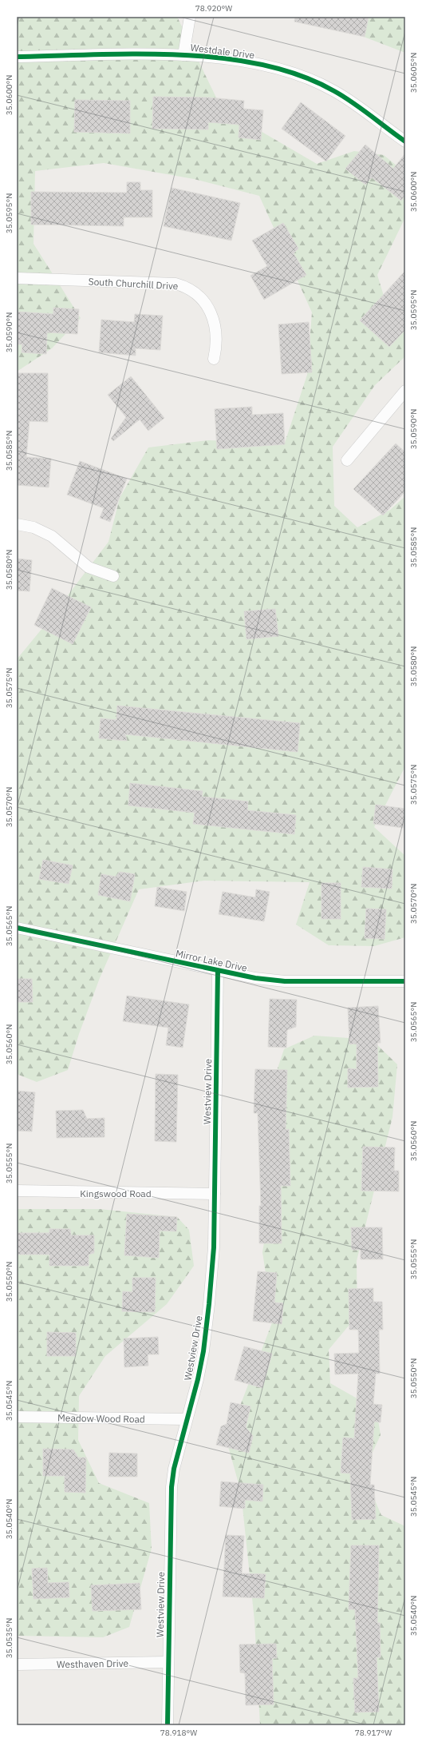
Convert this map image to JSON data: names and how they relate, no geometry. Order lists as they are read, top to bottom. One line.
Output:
{"streets":{"street":["Westdale Drive","South Churchill Drive","Mirror Lake Drive","Westview Drive","Kingswood Road","Meadow Wood Road","Westhaven Drive"]},"crossings":[["Mirror Lake Drive","Westview Drive"],["Westview Drive","Kingswood Road"],["Westview Drive","Meadow Wood Road"],["Westview Drive","Westhaven Drive"]],"coordinates":["78.920°W","35.0605°N","35.0600°N","35.0595°N","35.0590°N","35.0585°N","35.0580°N","35.0575°N","35.0570°N","35.0565°N","35.0560°N","35.0555°N","35.0550°N","35.0545°N","35.0540°N","35.0535°N","78.918°W","78.917°W"]}
